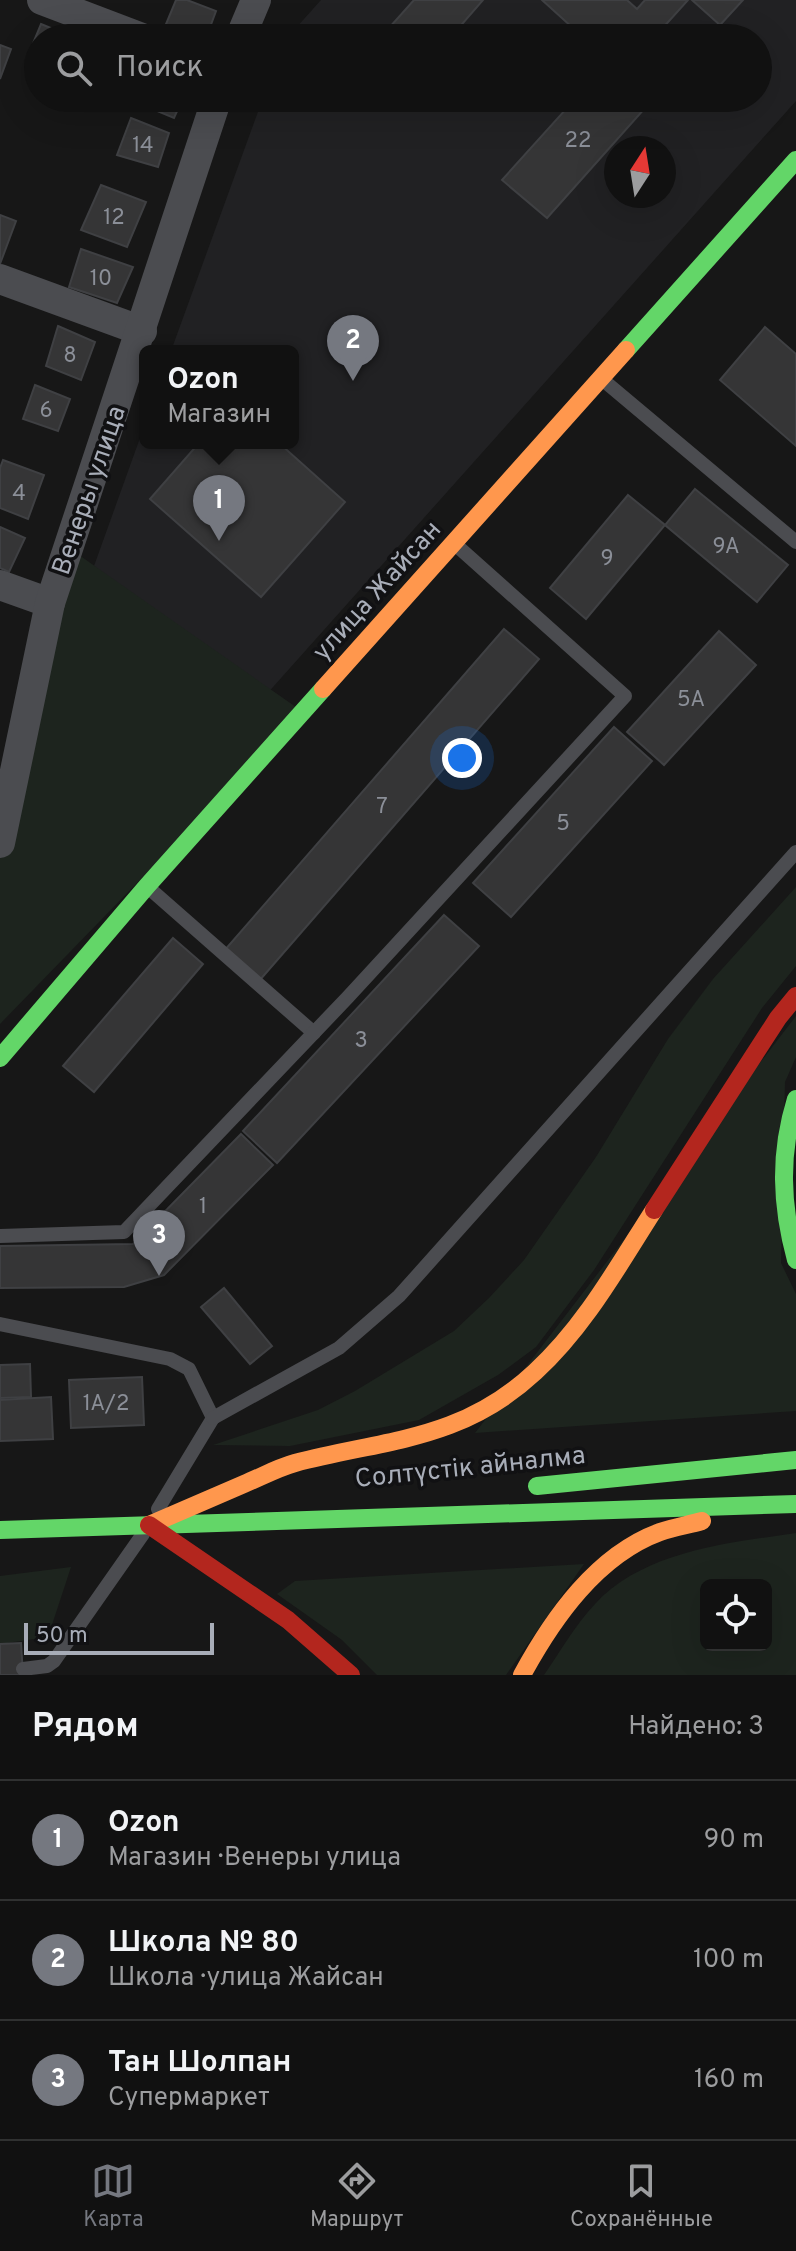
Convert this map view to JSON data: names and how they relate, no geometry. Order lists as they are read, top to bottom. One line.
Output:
{"streets":{"main road":["улица Жайсан","Солтүстік айналма"],"street":["Венеры улица"]},"house_numbers":["22","14","12","10","8","6","4","9А","9","5А","7","5","3","1","1А/2"],"scale_bar":"50 m","north":"top","page":{"search":"Поиск","pins":["2","1","3"],"popup":["Ozon","Магазин"],"scale":"50 m","heading":["Рядом","Найдено: 3"],"list":[{"mark":"1","name":"Ozon","note":"Магазин · Венеры улица","value":"90 m"},{"mark":"2","name":"Школа № 80","note":"Школа · улица Жайсан","value":"100 m"},{"mark":"3","name":"Тан Шолпан","note":"Супермаркет","value":"160 m"}],"nav":["Карта","Маршрут","Сохранённые"]}}
